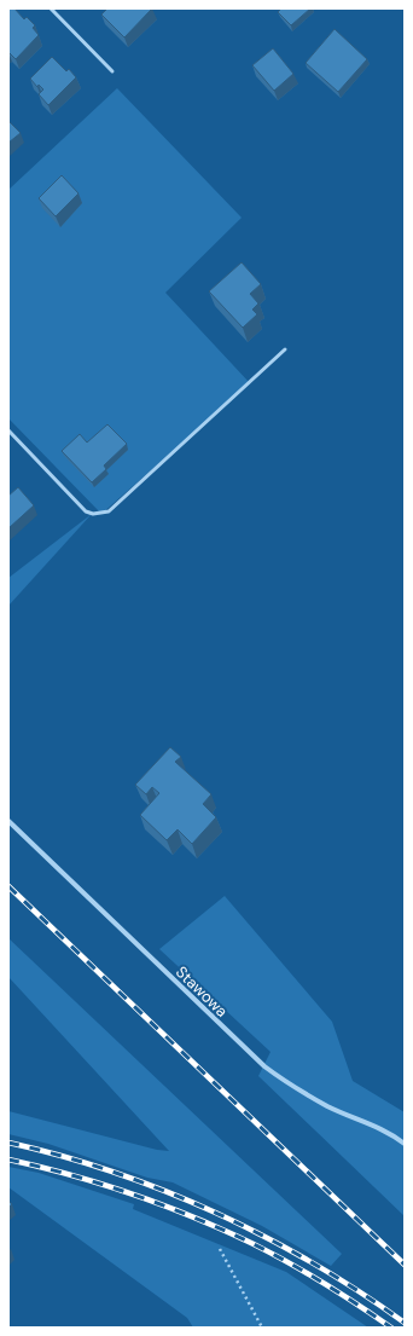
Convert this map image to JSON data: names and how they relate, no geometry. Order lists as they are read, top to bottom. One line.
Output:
{"streets":{"street":["Stawowa"]}}
